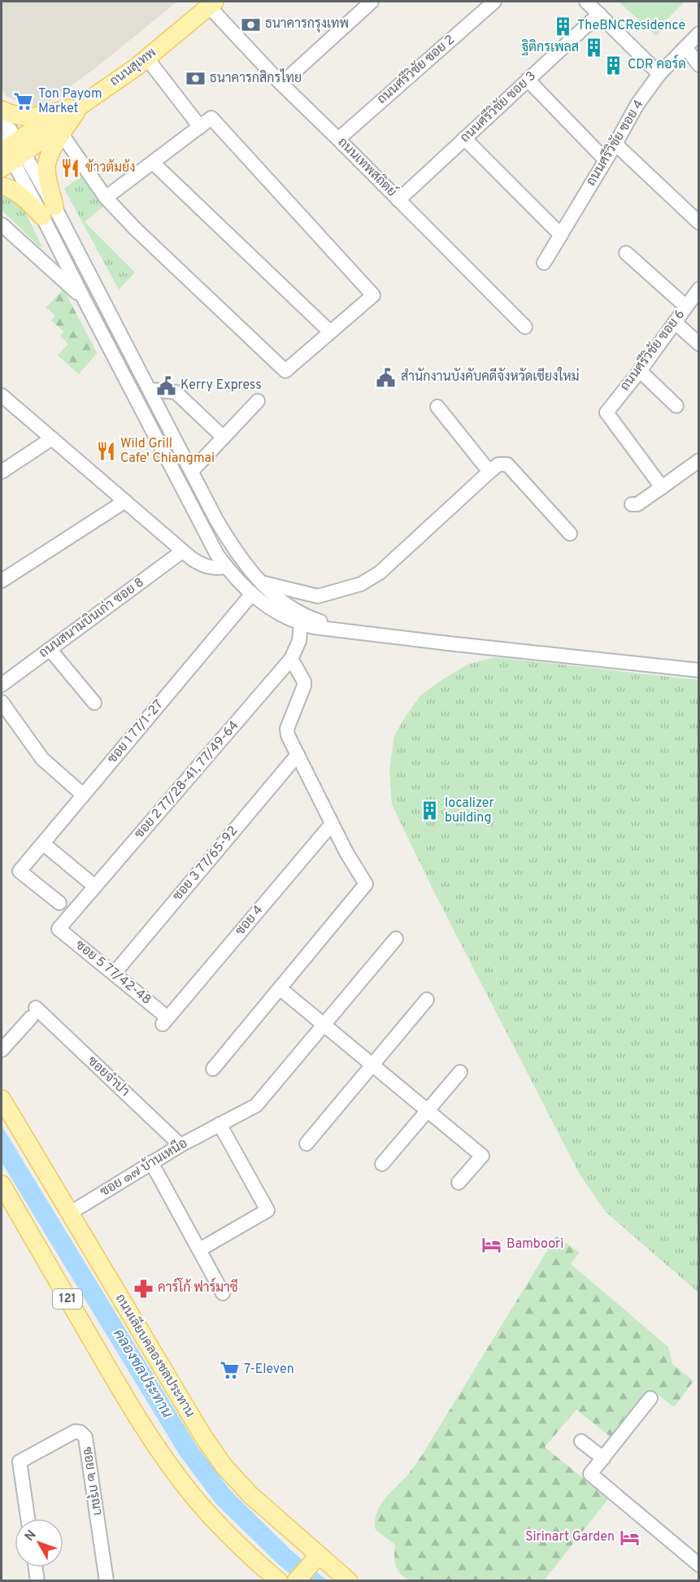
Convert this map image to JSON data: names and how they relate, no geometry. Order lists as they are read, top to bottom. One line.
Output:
{"streets":{"main road":["ถนนสุเทพ","121","ถนนเลียบคลองชลประทาน"],"street":["ถนนศรีวิชัย ซอย 2","ถนนศรีวิชัย ซอย 3","ถนนศรีวิชัย ซอย 4","ถนนเทพสถิตย์","ถนนศรีวิชัย ซอย 6","ถนนสนามบินเก่า ซอย 8","ซอย 1 77/1-27","ซอย 2 77/28-41, 77/49-64","ซอย 3 77/65-92","ซอย 4","ซอย 5 77/42-48","ซอยจำปา","ซอย ๑๗ บ้านเหนือ","ซอย ๒ กรุณา"]},"crossings":[["ถนนสุเทพ","ถนนเทพสถิตย์"],["ถนนศรีวิชัย ซอย 2","ถนนเทพสถิตย์"],["ถนนศรีวิชัย ซอย 3","ถนนเทพสถิตย์"],["ซอย 2 77/28-41, 77/49-64","ซอย 5 77/42-48"],["ซอย 3 77/65-92","ซอย 5 77/42-48"],["ซอย 4","ซอย 5 77/42-48"],["ซอยจำปา","ซอย ๑๗ บ้านเหนือ"],["ซอย ๑๗ บ้านเหนือ","ถนนเลียบคลองชลประทาน"]],"water":["คลองชลประทาน"],"places":{"bank":["ธนาคารกรุงเทพ","ธนาคารกสิกรไทย"],"building":["TheBNCResidence","ฐิติกรเพลส","CDR คอร์ด","localizer building"],"supermarket":["Ton Payom Market","7-Eleven"],"restaurant":["ข้าวต้มย้ง","Wild Grill Cafe' Chiangmai"],"public building":["สำนักงานบังคับคดีจังหวัดเชียงใหม่","Kerry Express"],"hotel":["Bamboori","Sirinart Garden"],"pharmacy":["คาร์โก้ ฟาร์มาซี"]},"north":"top left"}
